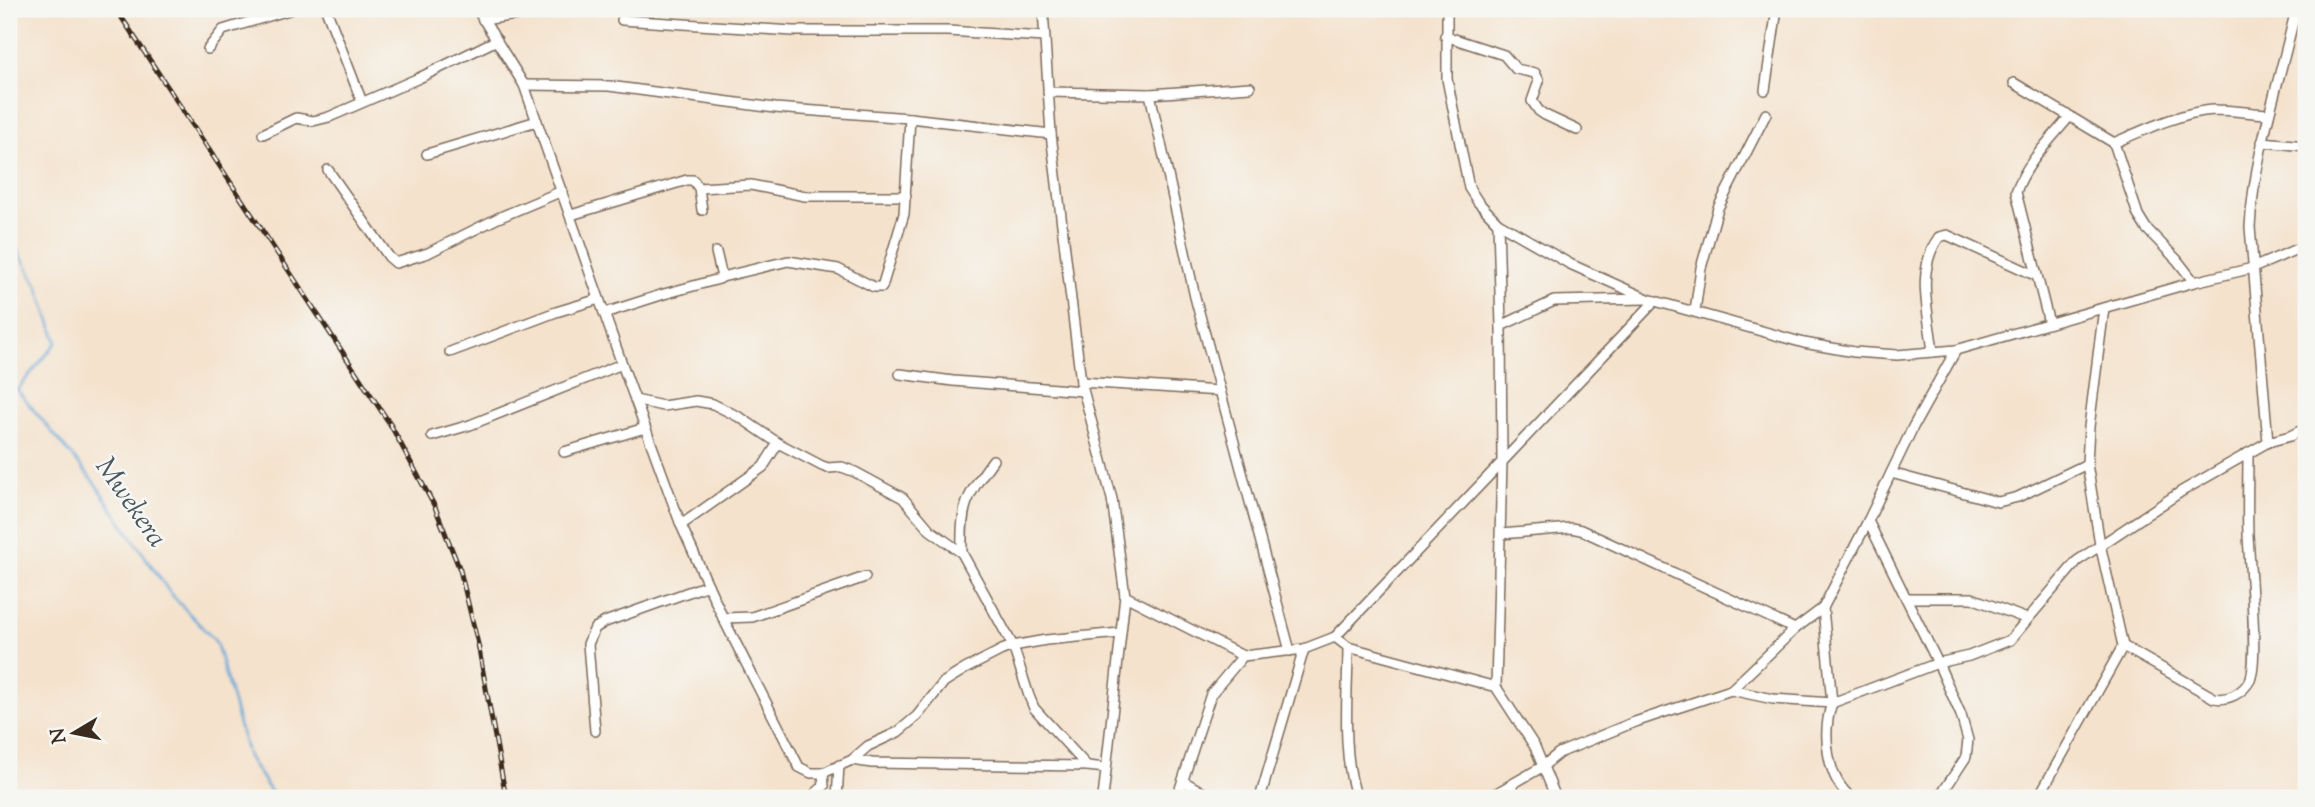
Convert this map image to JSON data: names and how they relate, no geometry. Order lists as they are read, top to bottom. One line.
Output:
{"water":["Mwekera"],"north":"left"}
